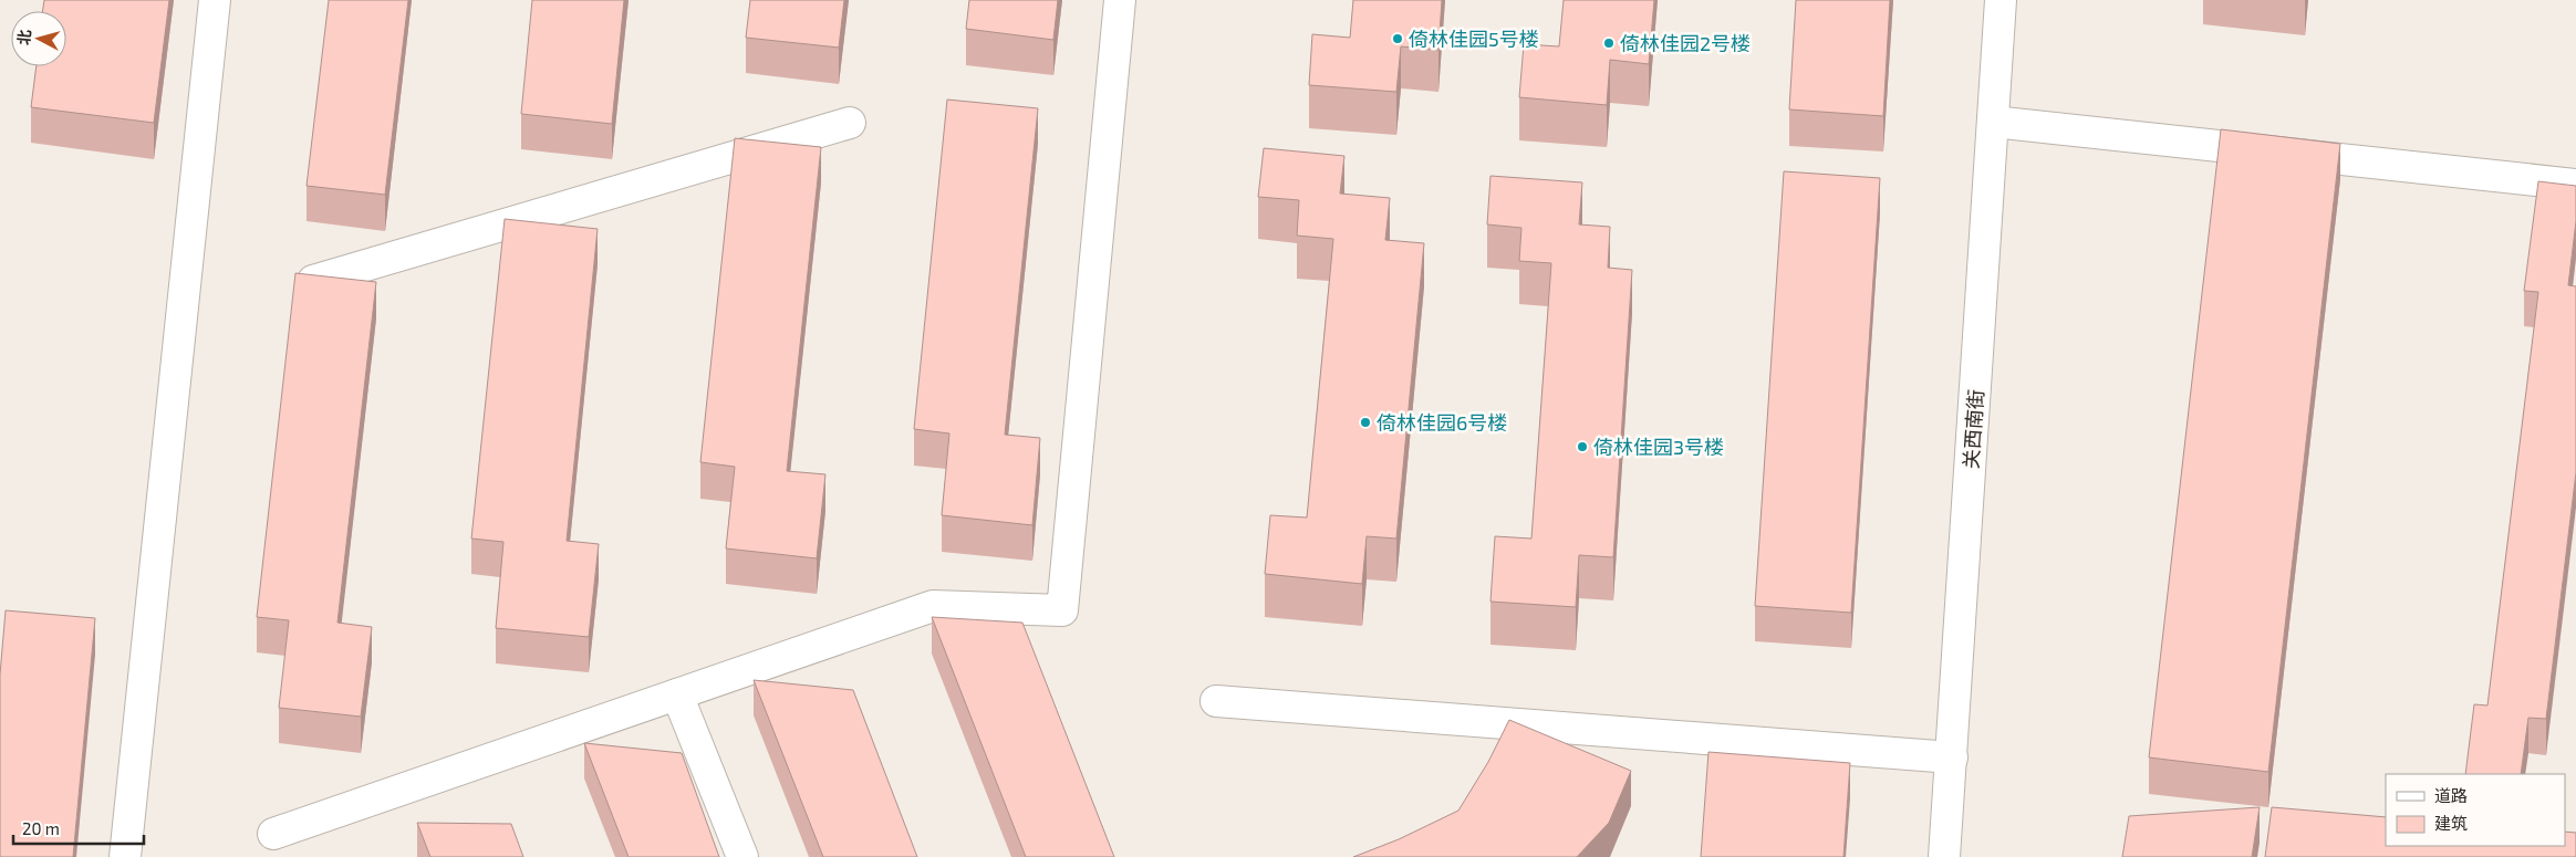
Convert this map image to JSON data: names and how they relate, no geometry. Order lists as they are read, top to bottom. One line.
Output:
{"streets":{"street":["关西南街"]},"places":["倚林佳园5号楼","倚林佳园2号楼","倚林佳园6号楼","倚林佳园3号楼"],"legend":["道路","建筑"],"scale_bar":"20 m","north":"left"}
